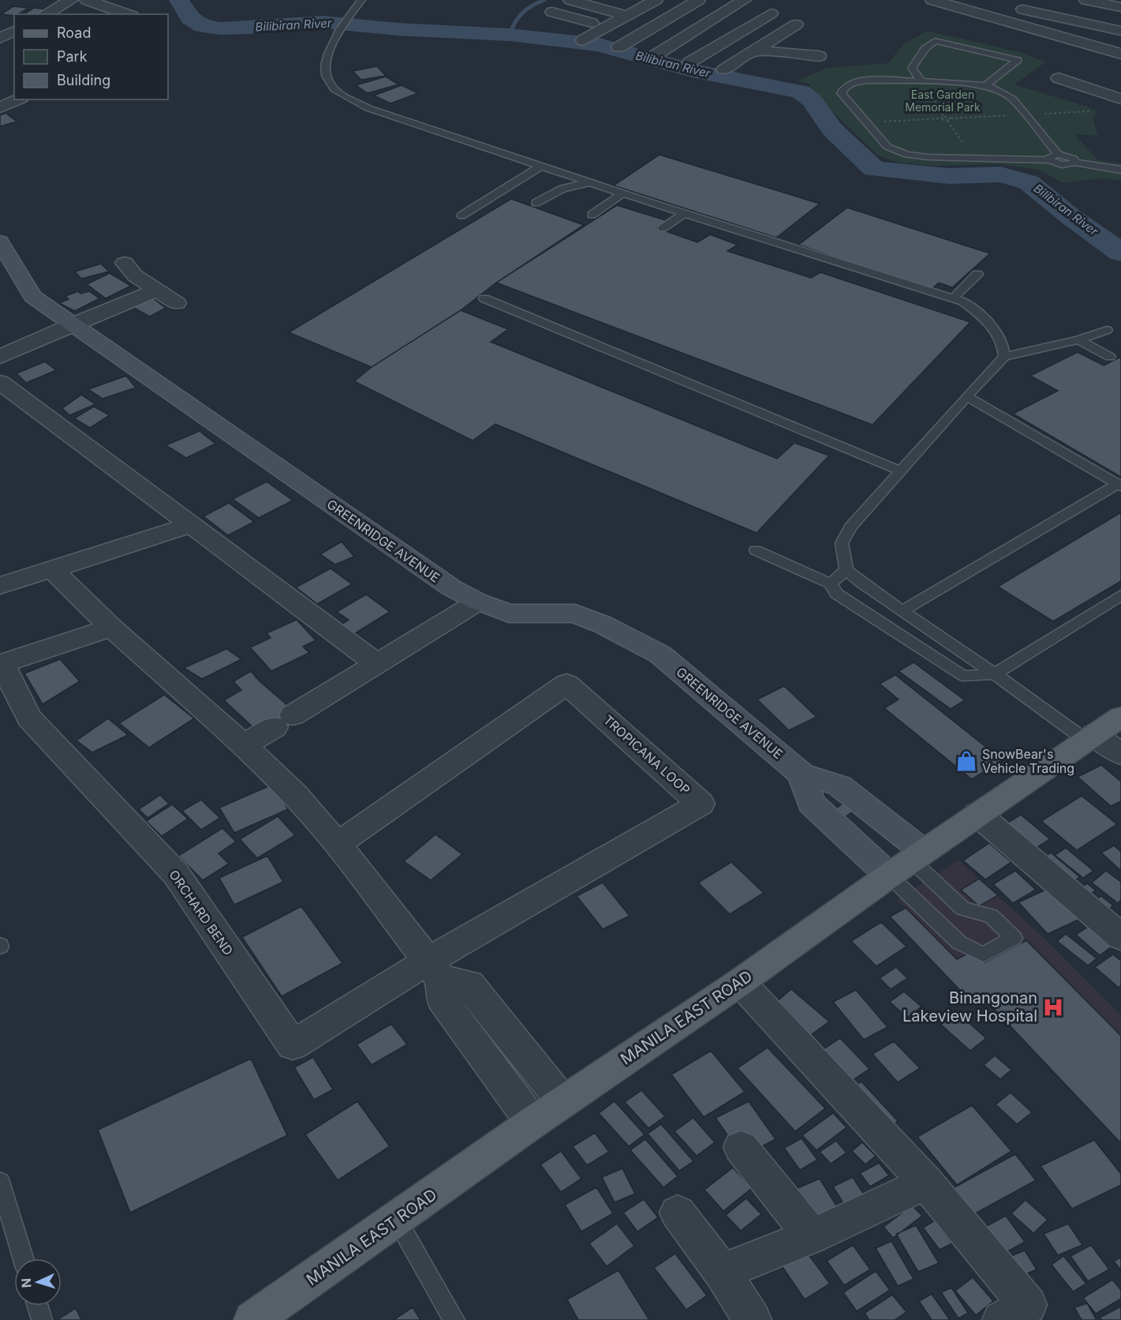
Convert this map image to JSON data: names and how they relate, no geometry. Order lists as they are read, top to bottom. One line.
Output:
{"streets":{"main road":["MANILA EAST ROAD"],"street":["GREENRIDGE AVENUE","TROPICANA LOOP","ORCHARD BEND"]},"crossings":[["GREENRIDGE AVENUE","MANILA EAST ROAD"],["TROPICANA LOOP","ORCHARD BEND"]],"water":["Bilibiran River"],"parks":["East Garden Memorial Park"],"places":{"shop":["SnowBear's Vehicle Trading"],"hospital":["Binangonan Lakeview Hospital"]},"legend":["Road","Park","Building"],"north":"left"}
